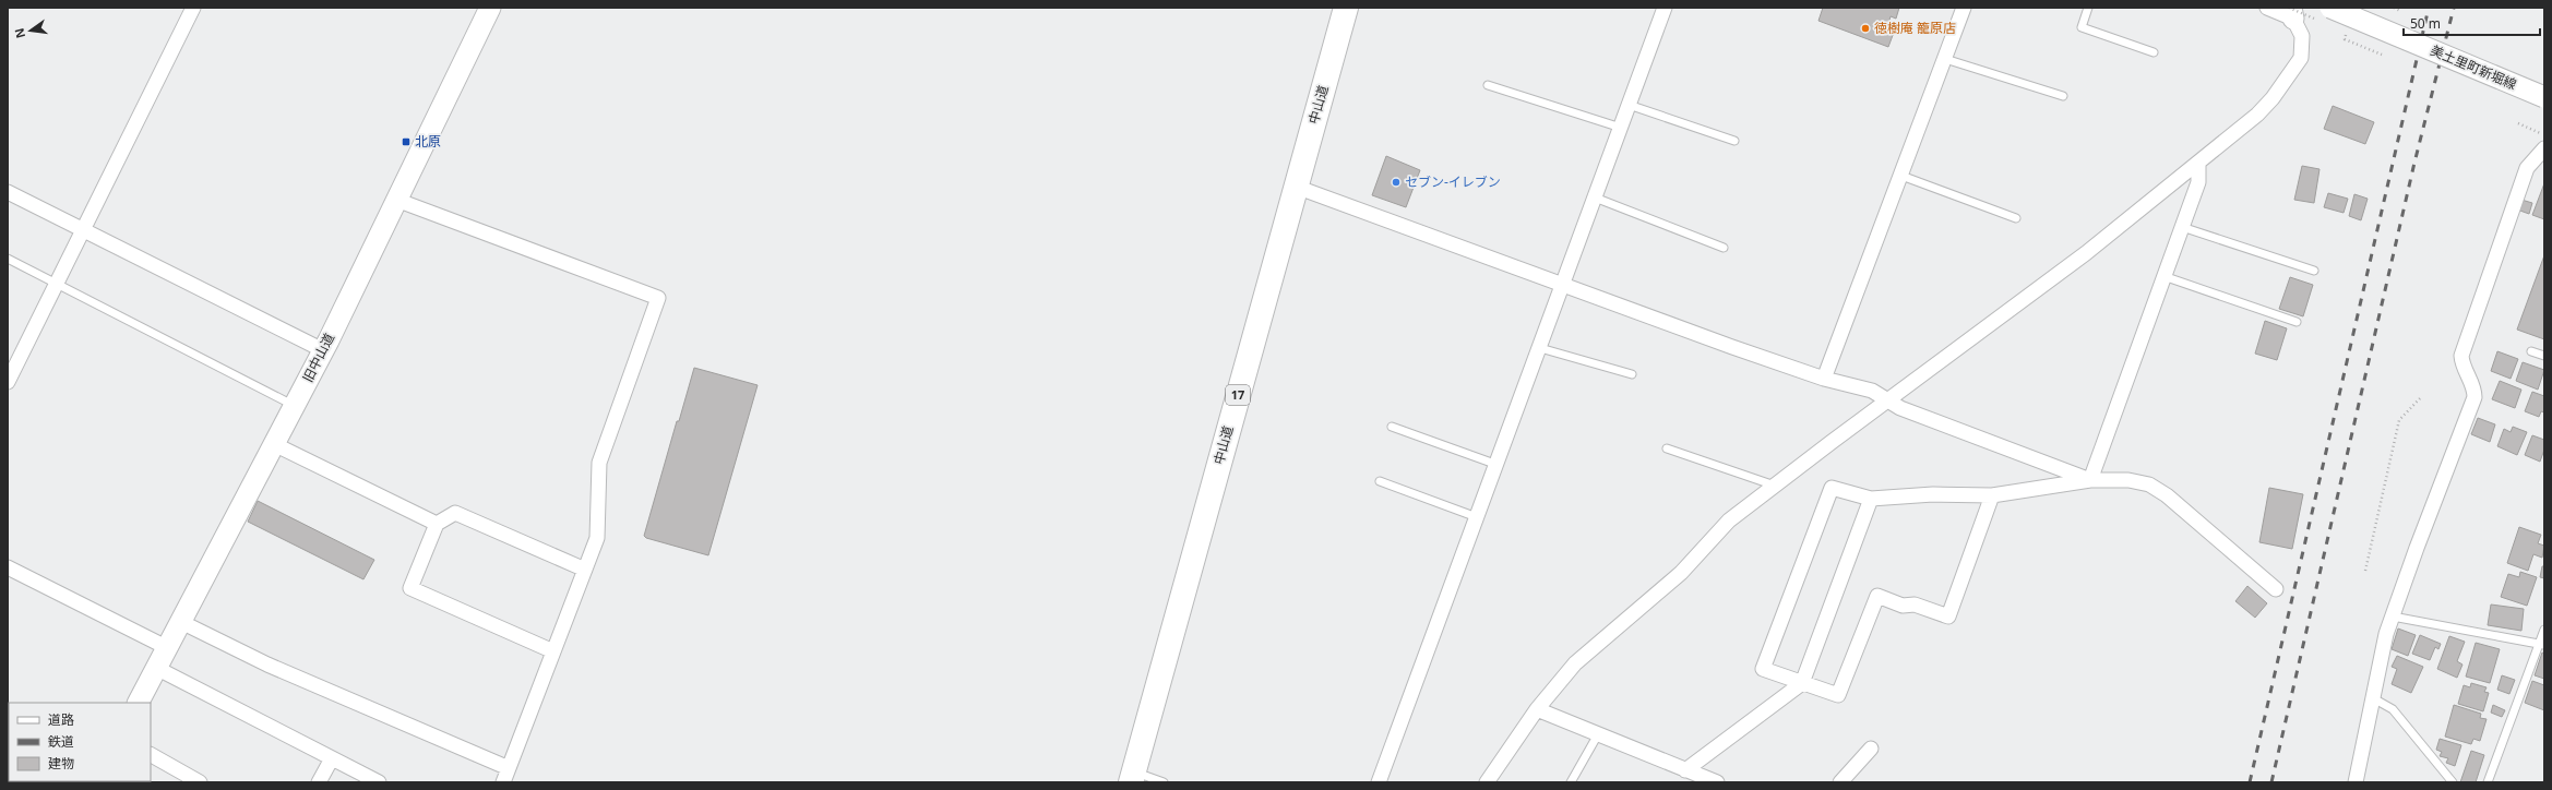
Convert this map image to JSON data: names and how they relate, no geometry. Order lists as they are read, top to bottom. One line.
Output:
{"streets":{"highway":["中山道","17"],"main road":["美土里町新堀線","旧中山道"]},"places":{"other":["徳樹庵 籠原店","セブン-イレブン"],"transit":["北原"]},"legend":["道路","鉄道","建物"],"scale_bar":"50 m","north":"left"}
